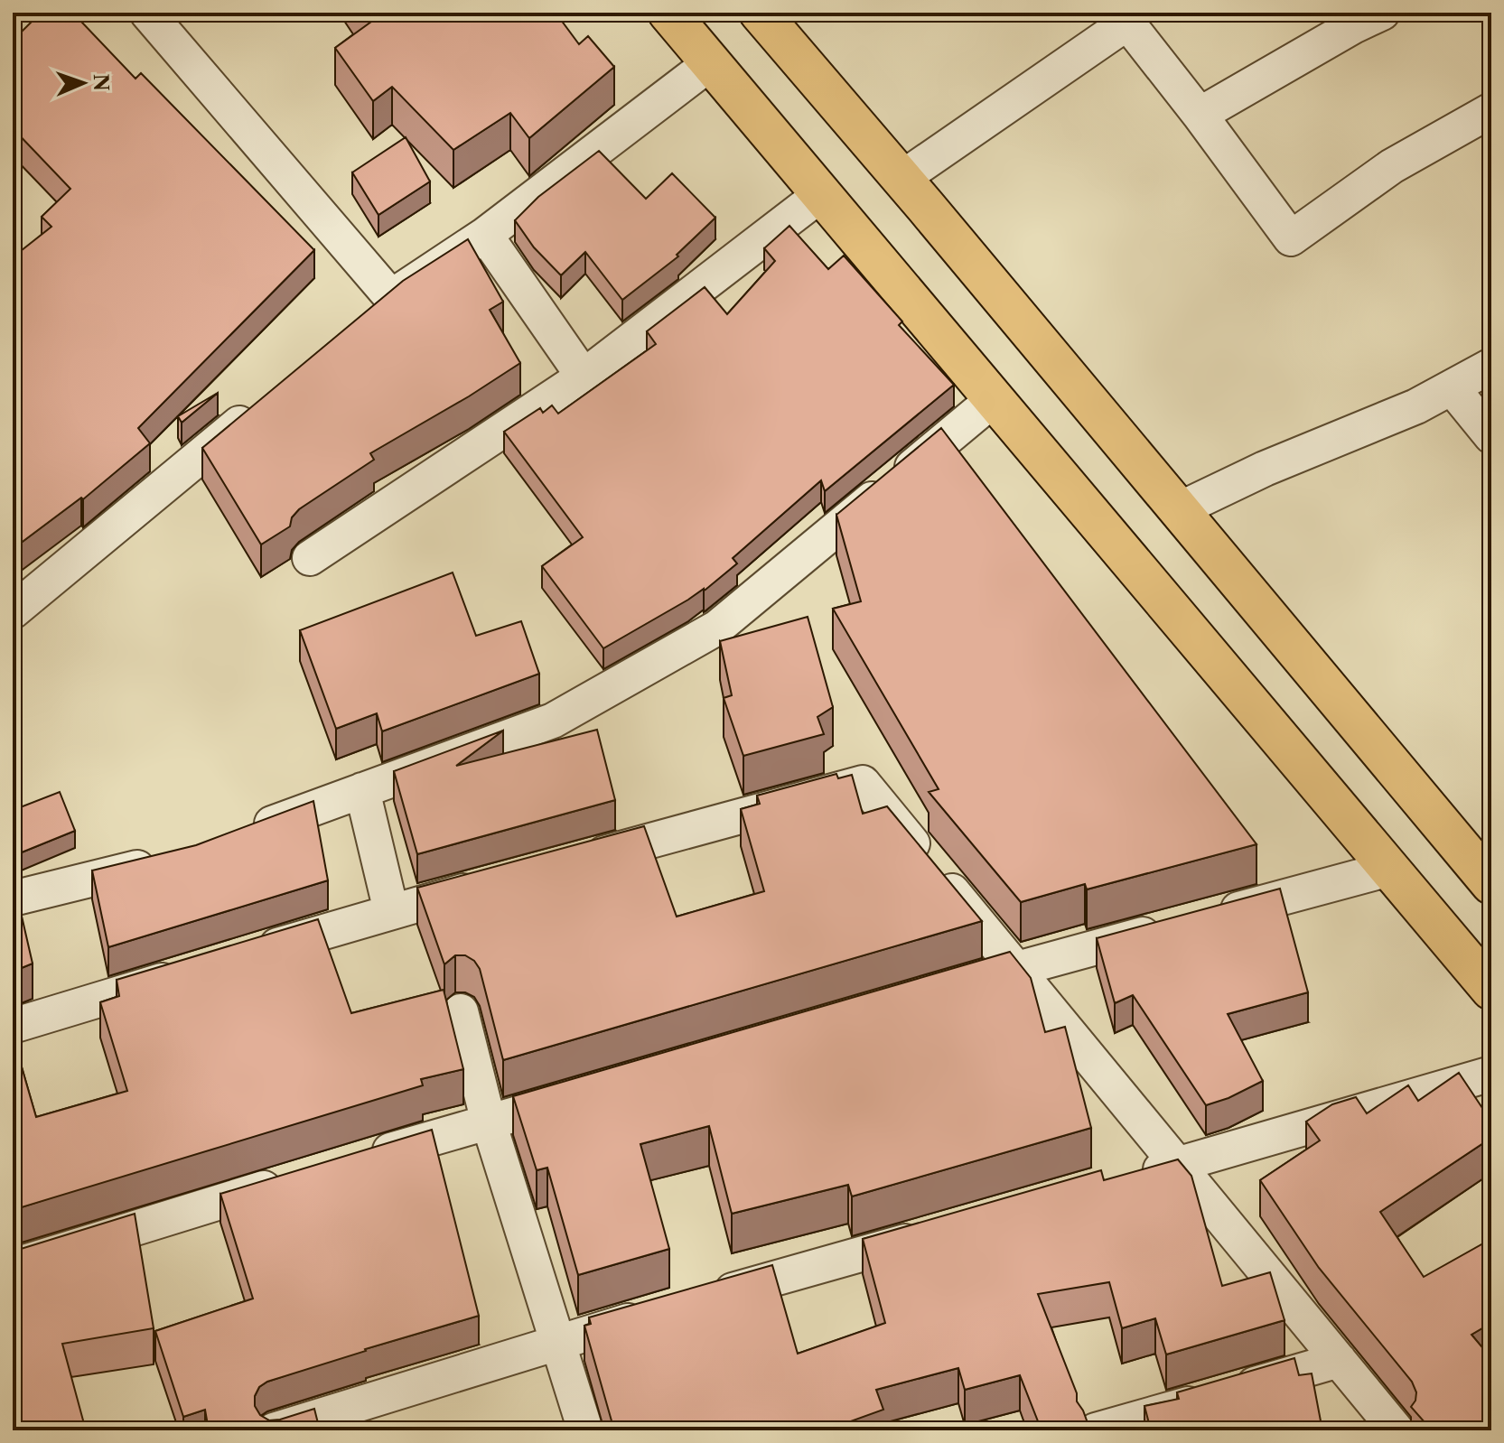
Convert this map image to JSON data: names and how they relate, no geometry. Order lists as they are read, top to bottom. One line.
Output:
{"north":"right"}
